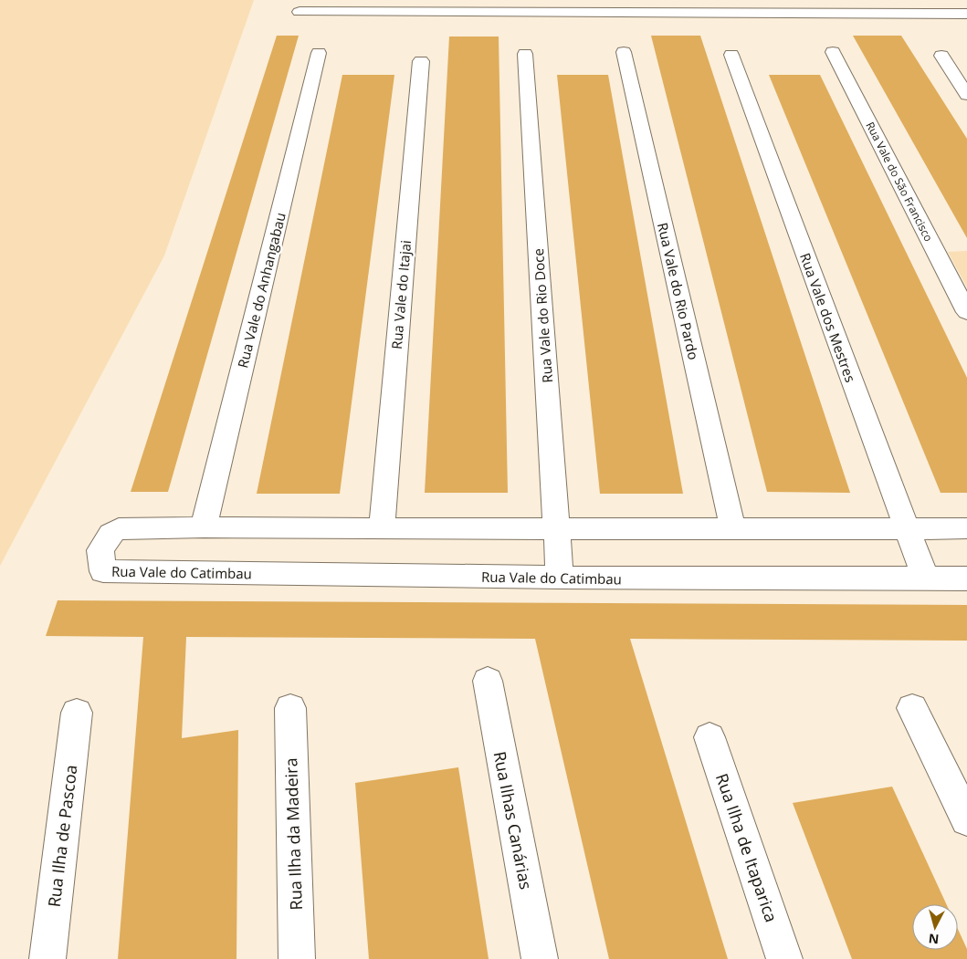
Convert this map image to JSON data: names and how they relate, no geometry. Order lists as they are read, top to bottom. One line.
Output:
{"streets":{"street":["Rua Vale do São Francisco","Rua Vale do Anhangabau","Rua Vale do Rio Pardo","Rua Vale do Itajai","Rua Vale do Rio Doce","Rua Vale dos Mestres","Rua Vale do Catimbau","Rua Ilhas Canárias","Rua Ilha da Madeira","Rua Ilha de Pascoa","Rua Ilha de Itaparica"]},"crossings":[["Rua Vale do Anhangabau","Rua Vale do Catimbau"],["Rua Vale do Rio Pardo","Rua Vale do Catimbau"],["Rua Vale do Itajai","Rua Vale do Catimbau"],["Rua Vale do Rio Doce","Rua Vale do Catimbau"],["Rua Vale dos Mestres","Rua Vale do Catimbau"]],"north":"bottom"}
